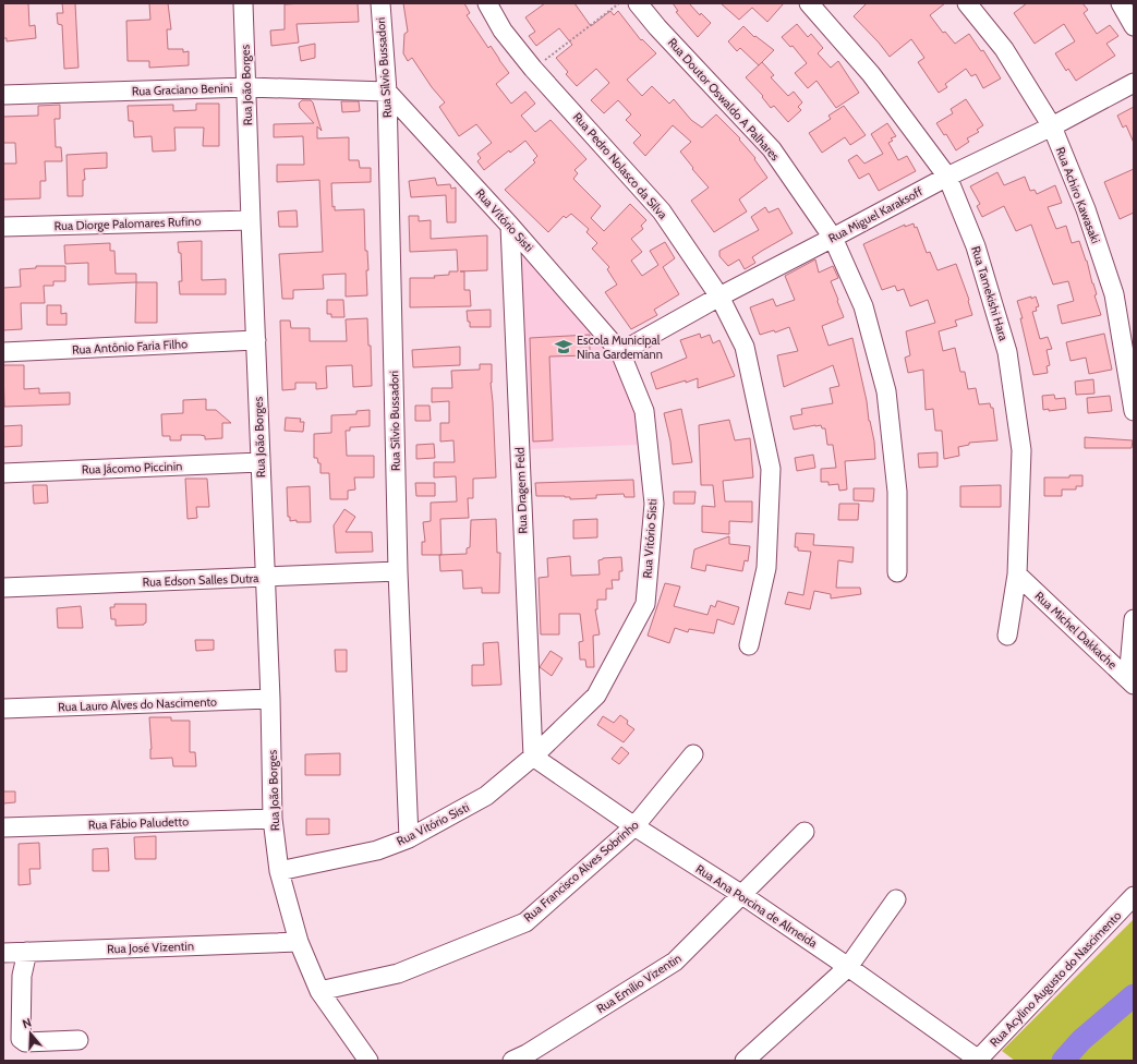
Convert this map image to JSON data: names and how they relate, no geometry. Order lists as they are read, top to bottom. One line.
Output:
{"streets":{"street":["Rua Sílvio Bussadori","Rua João Borges","Rua Graciano Benini","Rua Doutor Oswaldo A Palhares","Rua Pedro Nolasco da Silva","Rua Achiro Kawasaki","Rua Miguel Karaksoff","Rua Vitório Sisti","Rua Diorge Palomares Rufino","Rua Tamekishi Hara","Rua Antônio Faria Filho","Rua Jácomo Piccinin","Rua Dragem Feld","Rua Edson Salles Dutra","Rua Michel Dakkache","Rua Lauro Alves do Nascimento","Rua Fábio Paludetto","Rua Francisco Alves Sobrinho","Rua Ana Porcina de Almeida","Rua José Vizentin","Rua Acylino Augusto do Nascimento","Rua Emílio Vizentin"]},"crossings":[["Rua Sílvio Bussadori","Rua Graciano Benini"],["Rua Sílvio Bussadori","Rua Vitório Sisti"],["Rua Sílvio Bussadori","Rua Edson Salles Dutra"],["Rua João Borges","Rua Graciano Benini"],["Rua João Borges","Rua Vitório Sisti"],["Rua João Borges","Rua Diorge Palomares Rufino"],["Rua João Borges","Rua Antônio Faria Filho"],["Rua João Borges","Rua Jácomo Piccinin"],["Rua João Borges","Rua Edson Salles Dutra"],["Rua João Borges","Rua Lauro Alves do Nascimento"],["Rua João Borges","Rua Fábio Paludetto"],["Rua João Borges","Rua Francisco Alves Sobrinho"],["Rua João Borges","Rua José Vizentin"],["Rua Graciano Benini","Rua Vitório Sisti"],["Rua Doutor Oswaldo A Palhares","Rua Miguel Karaksoff"],["Rua Pedro Nolasco da Silva","Rua Miguel Karaksoff"],["Rua Achiro Kawasaki","Rua Miguel Karaksoff"],["Rua Miguel Karaksoff","Rua Vitório Sisti"],["Rua Miguel Karaksoff","Rua Tamekishi Hara"],["Rua Vitório Sisti","Rua Dragem Feld"],["Rua Vitório Sisti","Rua Ana Porcina de Almeida"],["Rua Tamekishi Hara","Rua Michel Dakkache"],["Rua Dragem Feld","Rua Ana Porcina de Almeida"],["Rua Francisco Alves Sobrinho","Rua Ana Porcina de Almeida"],["Rua Ana Porcina de Almeida","Rua Acylino Augusto do Nascimento"],["Rua Ana Porcina de Almeida","Rua Emílio Vizentin"]],"places":{"school or university":["Escola Municipal Nina Gardemann"]},"north":"top"}
